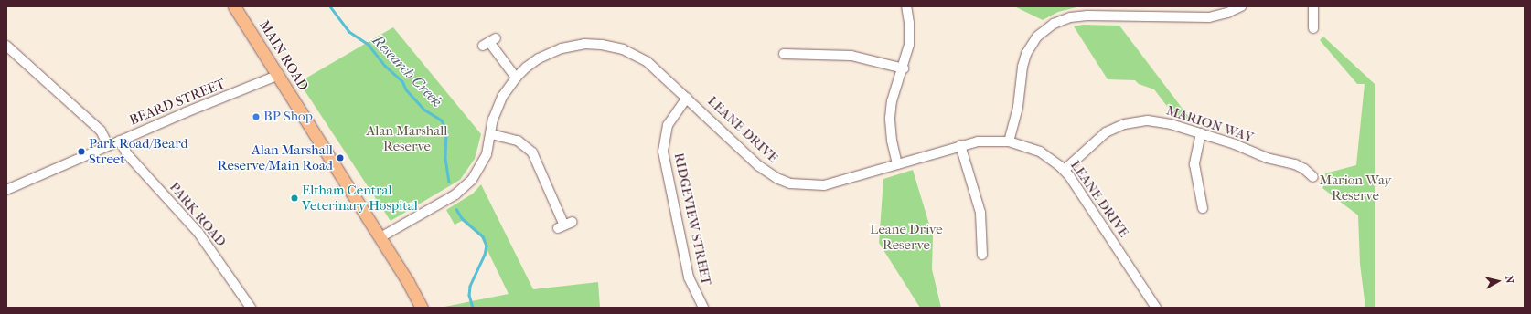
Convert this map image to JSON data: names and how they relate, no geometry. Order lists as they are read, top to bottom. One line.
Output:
{"streets":{"main road":["MAIN ROAD"],"street":["BEARD STREET","MARION WAY","LEANE DRIVE","PARK ROAD","RIDGEVIEW STREET"]},"crossings":[["MAIN ROAD","BEARD STREET"],["MAIN ROAD","LEANE DRIVE"],["BEARD STREET","PARK ROAD"],["MARION WAY","LEANE DRIVE"],["LEANE DRIVE","RIDGEVIEW STREET"]],"water":["Research Creek"],"parks":["Alan Marshall Reserve","Marion Way Reserve","Leane Drive Reserve"],"places":["BP Shop","Park Road/Beard Street","Alan Marshall Reserve/Main Road","Eltham Central Veterinary Hospital"],"north":"right"}
